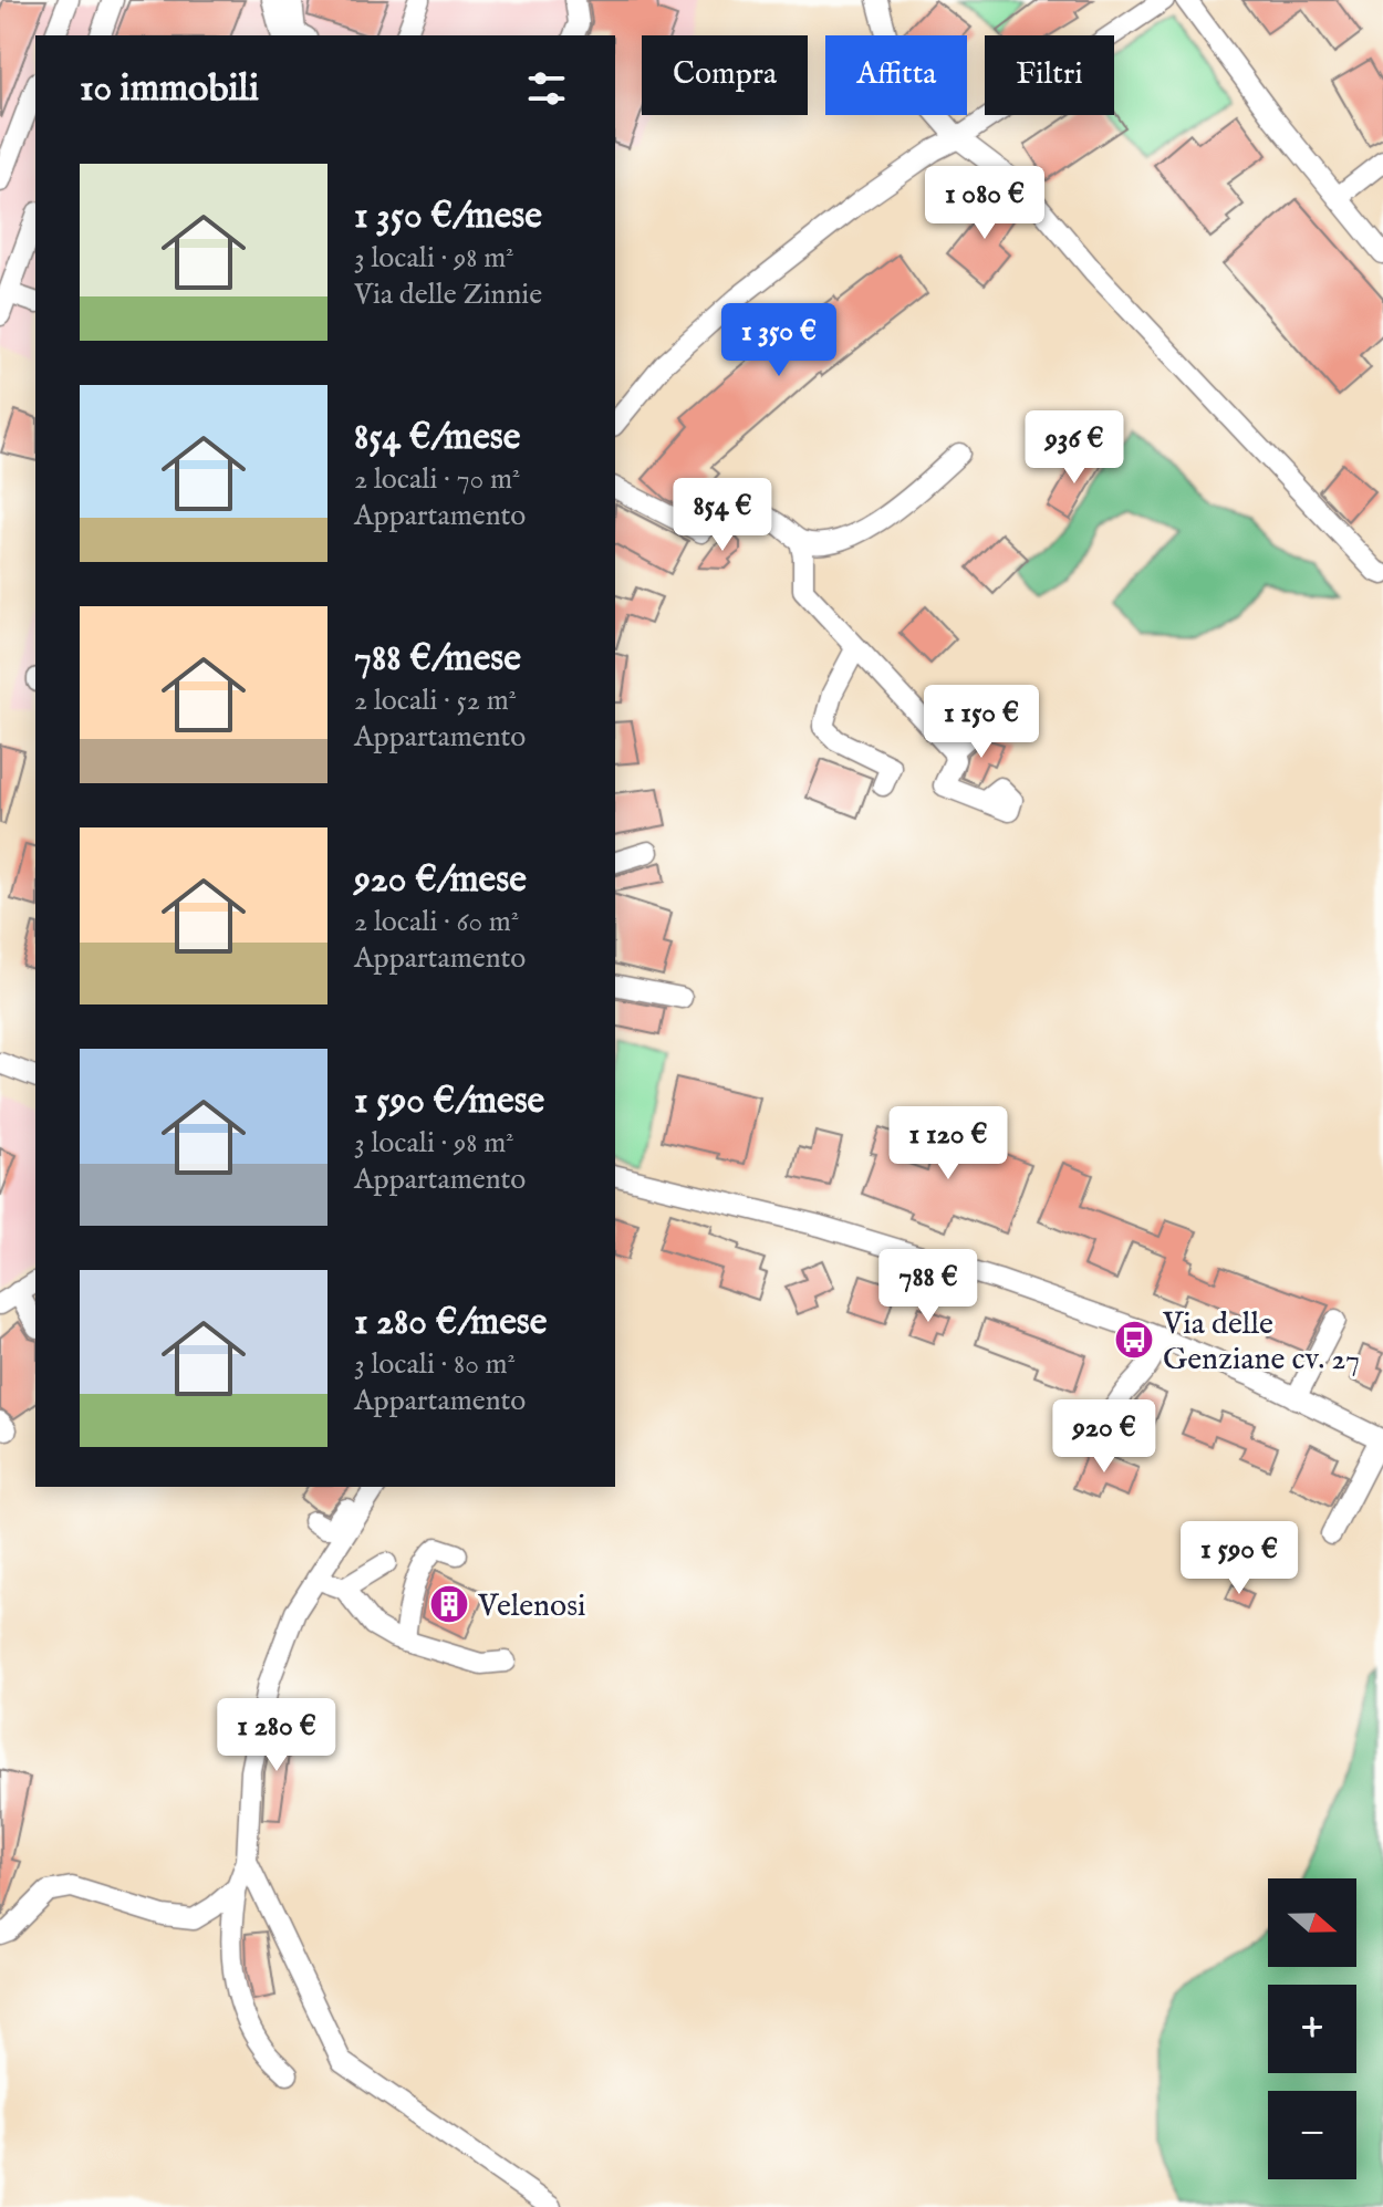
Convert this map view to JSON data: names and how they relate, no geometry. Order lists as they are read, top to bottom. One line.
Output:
{"places":{"bus stop":["Via delle Genziane cv. 27"],"building":["Velenosi"]},"north":"right","page":{"chip":["Compra","Affitta","Filtri"],"heading":"10 immobili","list":[{"name":"1 350 €/mese","note":"3 locali · 98 m² · Via delle Zinnie"},{"name":"854 €/mese","note":"2 locali · 70 m² · Appartamento"},{"name":"788 €/mese","note":"2 locali · 52 m² · Appartamento"},{"name":"920 €/mese","note":"2 locali · 60 m² · Appartamento"},{"name":"1 590 €/mese","note":"3 locali · 98 m² · Appartamento"},{"name":"1 280 €/mese","note":"3 locali · 80 m² · Appartamento"}],"price":["1 080 €","1 350 €","936 €","854 €","1 150 €","1 120 €","788 €","920 €","1 590 €","1 280 €"],"map_buttons":["+","−"]}}
